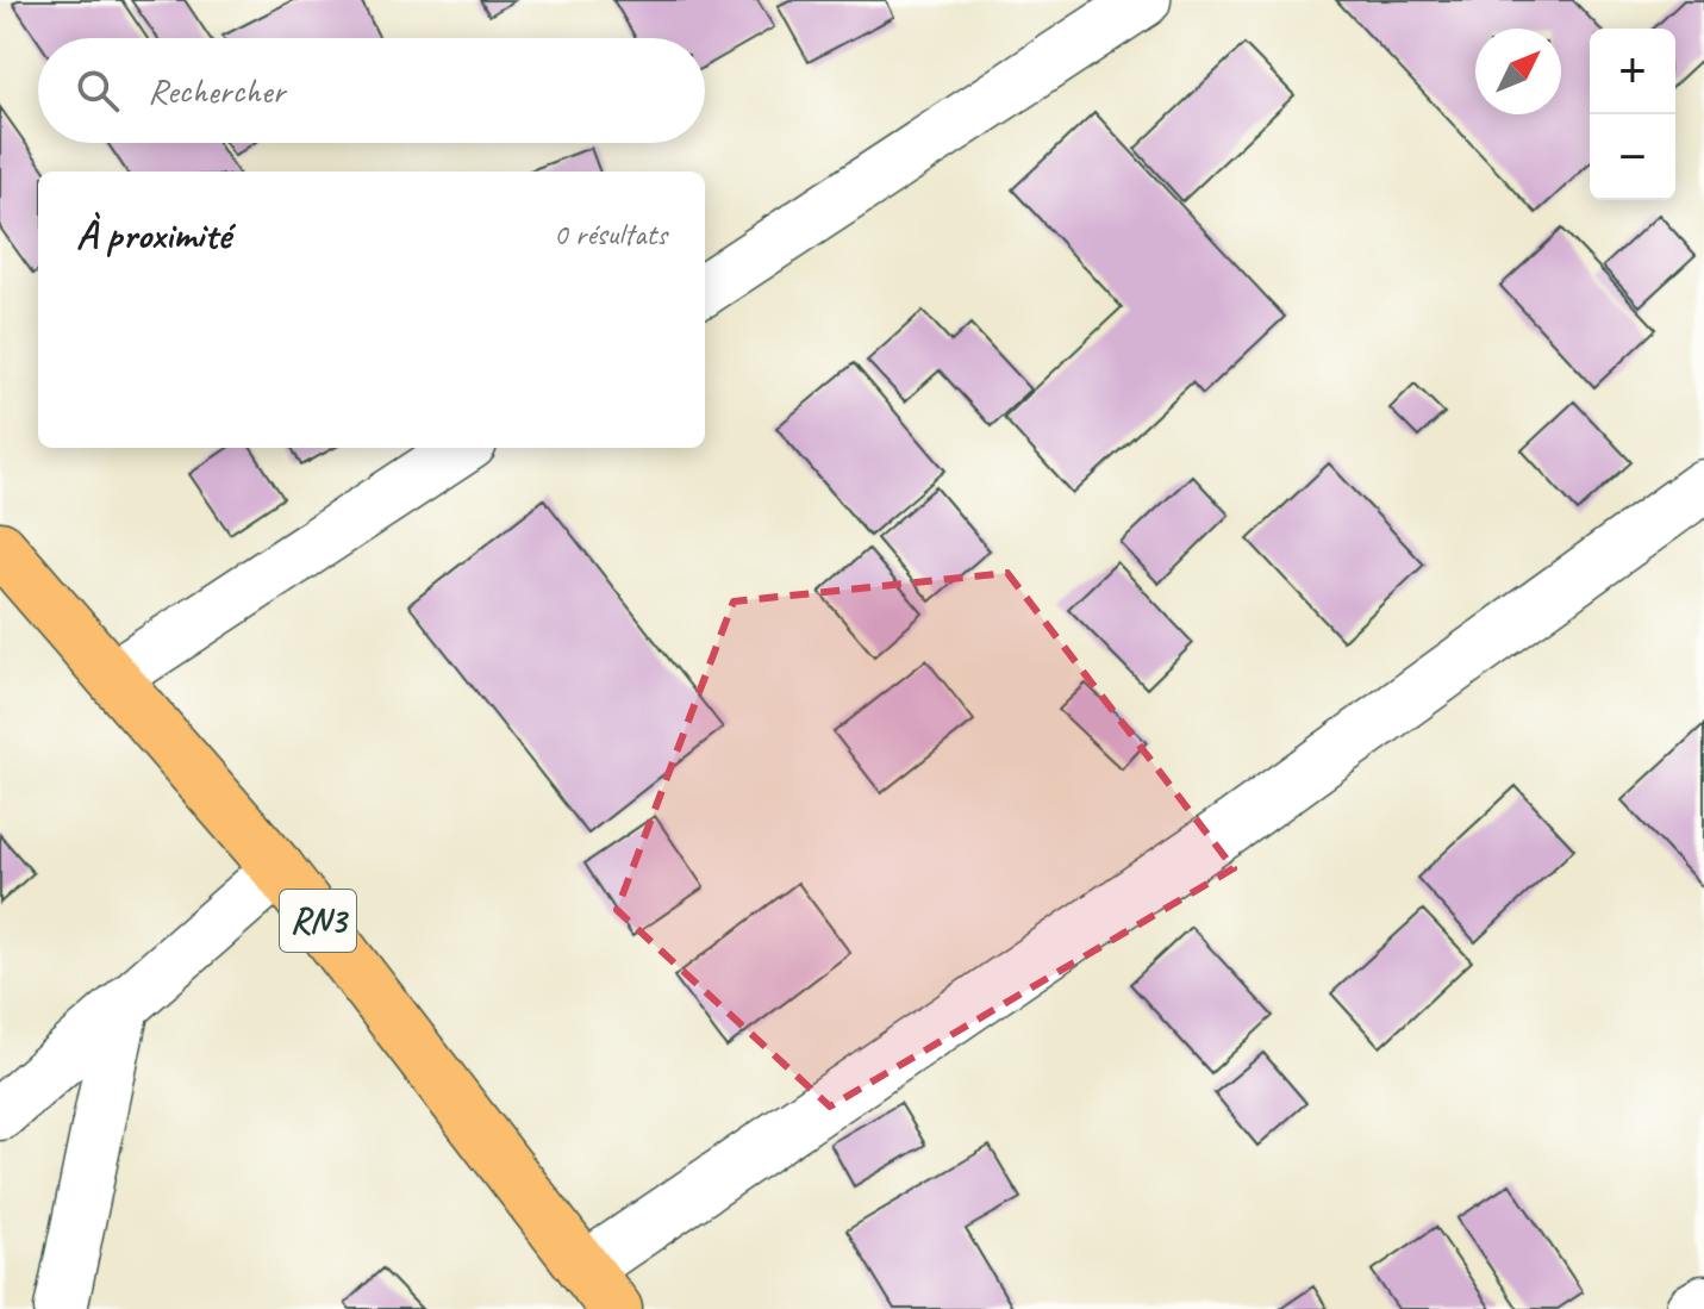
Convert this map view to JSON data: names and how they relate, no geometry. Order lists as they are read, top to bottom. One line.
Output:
{"streets":{"highway":["RN3"]},"north":"top right","page":{"map_buttons":["+","−"],"search":"Rechercher","heading":["À proximité","0 résultats"]}}
